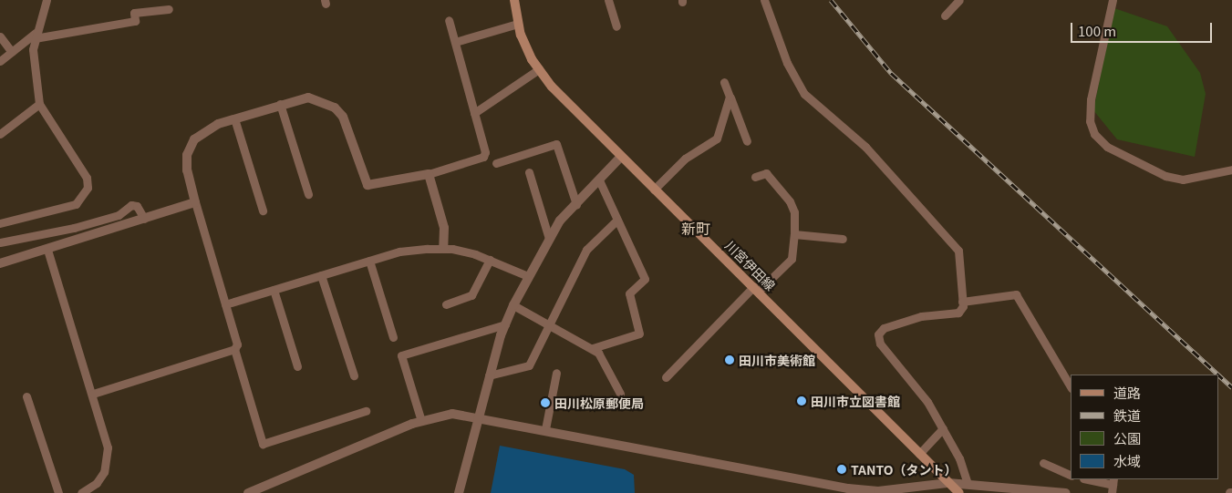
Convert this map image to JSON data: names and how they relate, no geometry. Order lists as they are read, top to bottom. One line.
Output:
{"streets":{"main road":["川宮伊田線"]},"districts":["新町"],"places":["田川市美術館","田川市立図書館","田川松原郵便局","TANTO（タント）"],"legend":["道路","鉄道","公園","水域"],"scale_bar":"100 m"}
